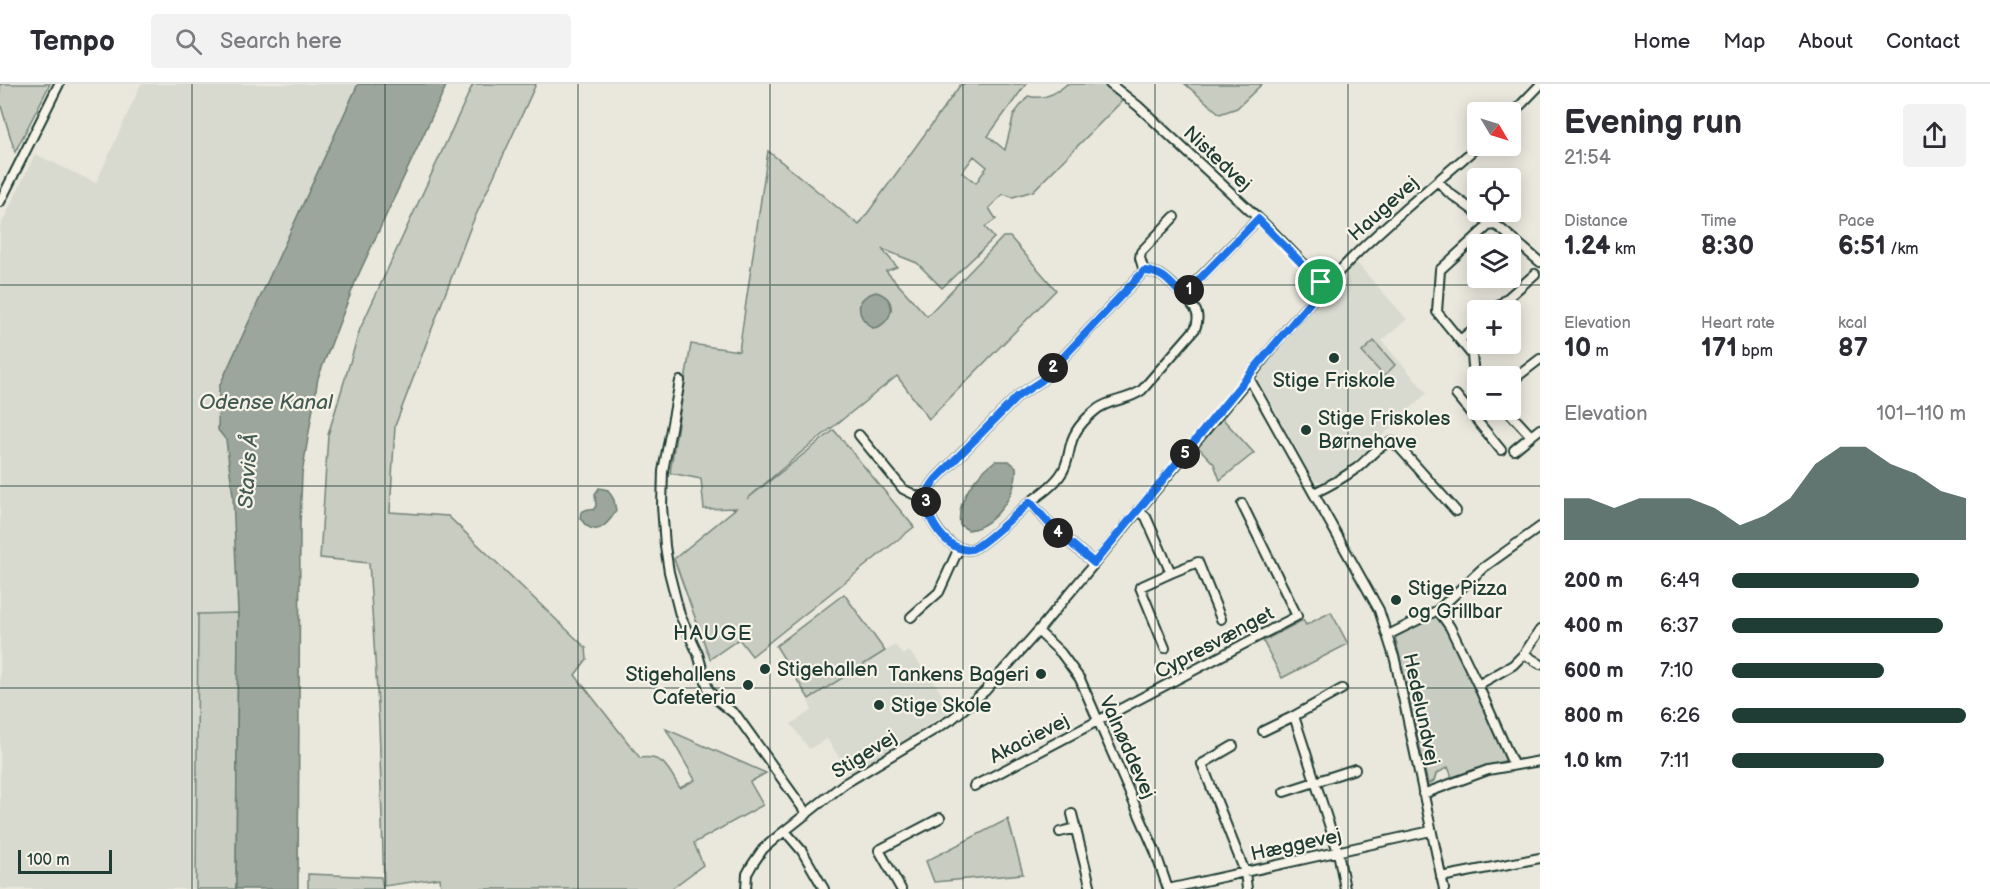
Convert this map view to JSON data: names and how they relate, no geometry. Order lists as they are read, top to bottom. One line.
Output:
{"streets":{"street":["Nistedvej","Haugevej","Cypresvænget","Hedelundvej","Akacievej","Valnøddevej","Stigevej","Hæggevej"]},"crossings":[["Nistedvej","Haugevej"],["Haugevej","Hedelundvej"],["Haugevej","Valnøddevej"],["Haugevej","Stigevej"],["Cypresvænget","Akacievej"],["Cypresvænget","Valnøddevej"],["Hedelundvej","Hæggevej"],["Akacievej","Valnøddevej"],["Valnøddevej","Stigevej"],["Valnøddevej","Hæggevej"]],"districts":["HAUGE"],"water":["Odense Kanal","Stavis Å"],"places":["Stige Friskole","Stige Friskoles Børnehave","Stige Pizza og Grillbar","Stigehallen","Tankens Bageri","Stigehallens Cafeteria","Stige Skole"],"scale_bar":"100 m","north":"bottom right","page":{"header":"Tempo","search":"Search here","nav":["Home","Map","About","Contact"],"heading":["Evening run","21:54"],"map_buttons":["+","−"],"stats":[["Distance","1.24 km"],["Time","8:30"],["Pace","6:51 /km"],["Elevation","10 m"],["Heart rate","171 bpm"],["kcal","87"]],"pins":["1","2","5","3","4"],"chart":["Elevation","101–110 m"],"list":[{"name":"200 m","note":"6:49"},{"name":"400 m","note":"6:37"},{"name":"600 m","note":"7:10"},{"name":"800 m","note":"6:26"},{"name":"1.0 km","note":"7:11"}],"scale":"100 m"}}
